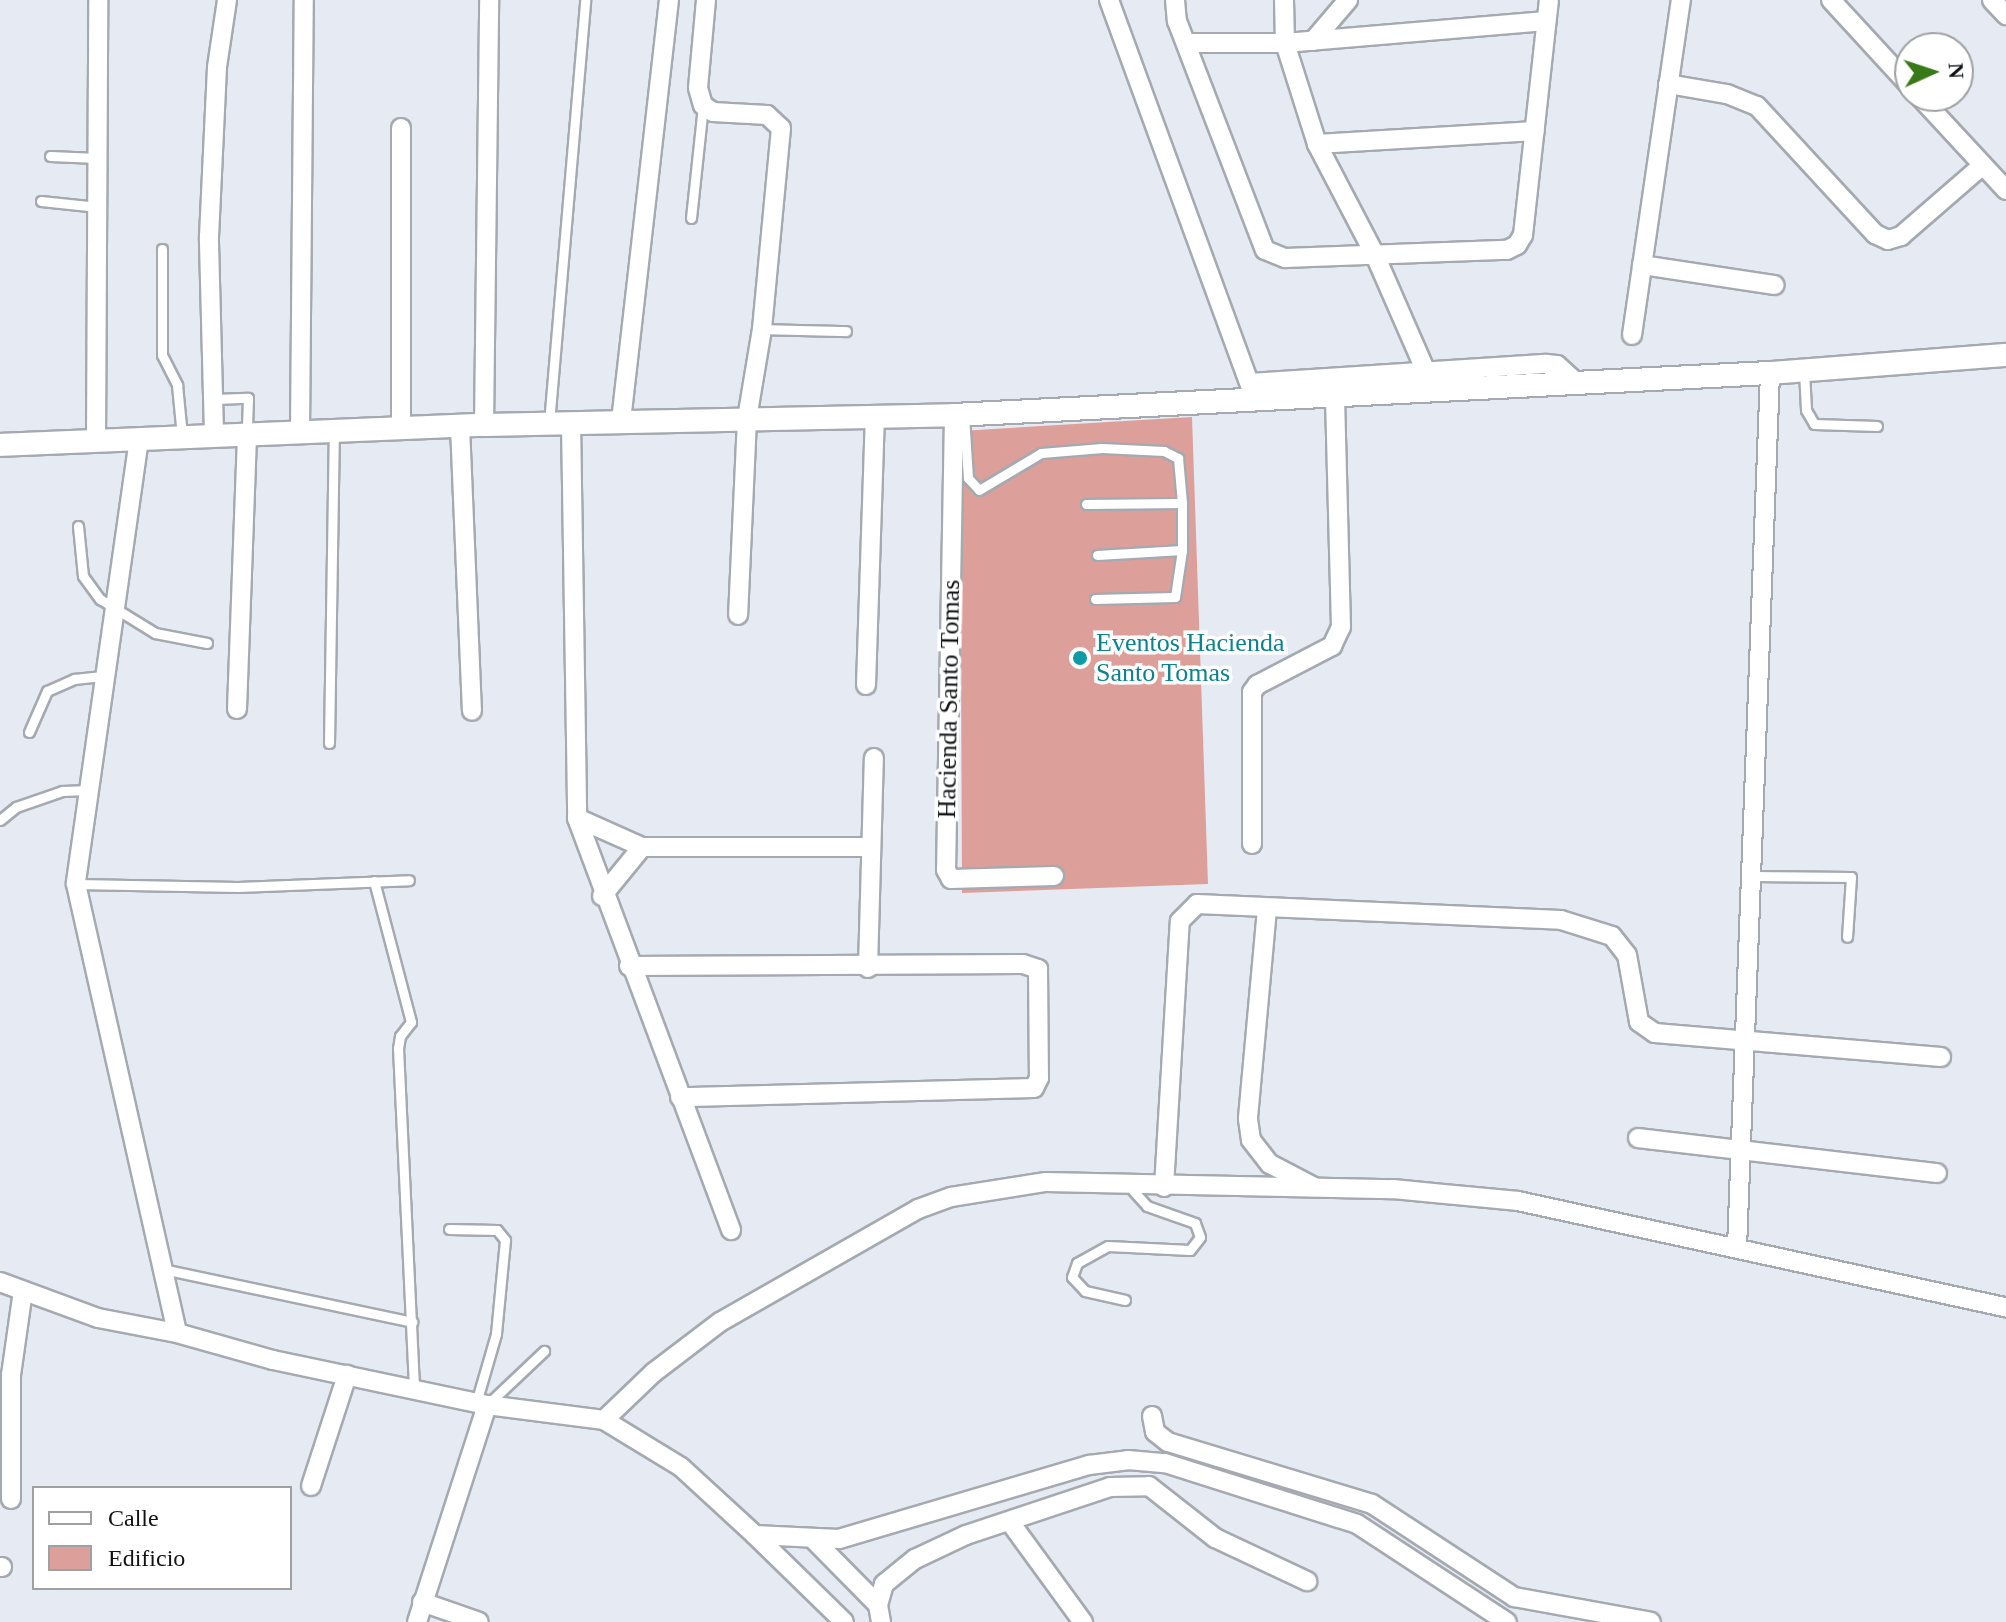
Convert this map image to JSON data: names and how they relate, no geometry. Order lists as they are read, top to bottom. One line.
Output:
{"streets":{"street":["Hacienda Santo Tomas"]},"places":["Eventos Hacienda Santo Tomas"],"legend":["Calle","Edificio"],"north":"right"}
